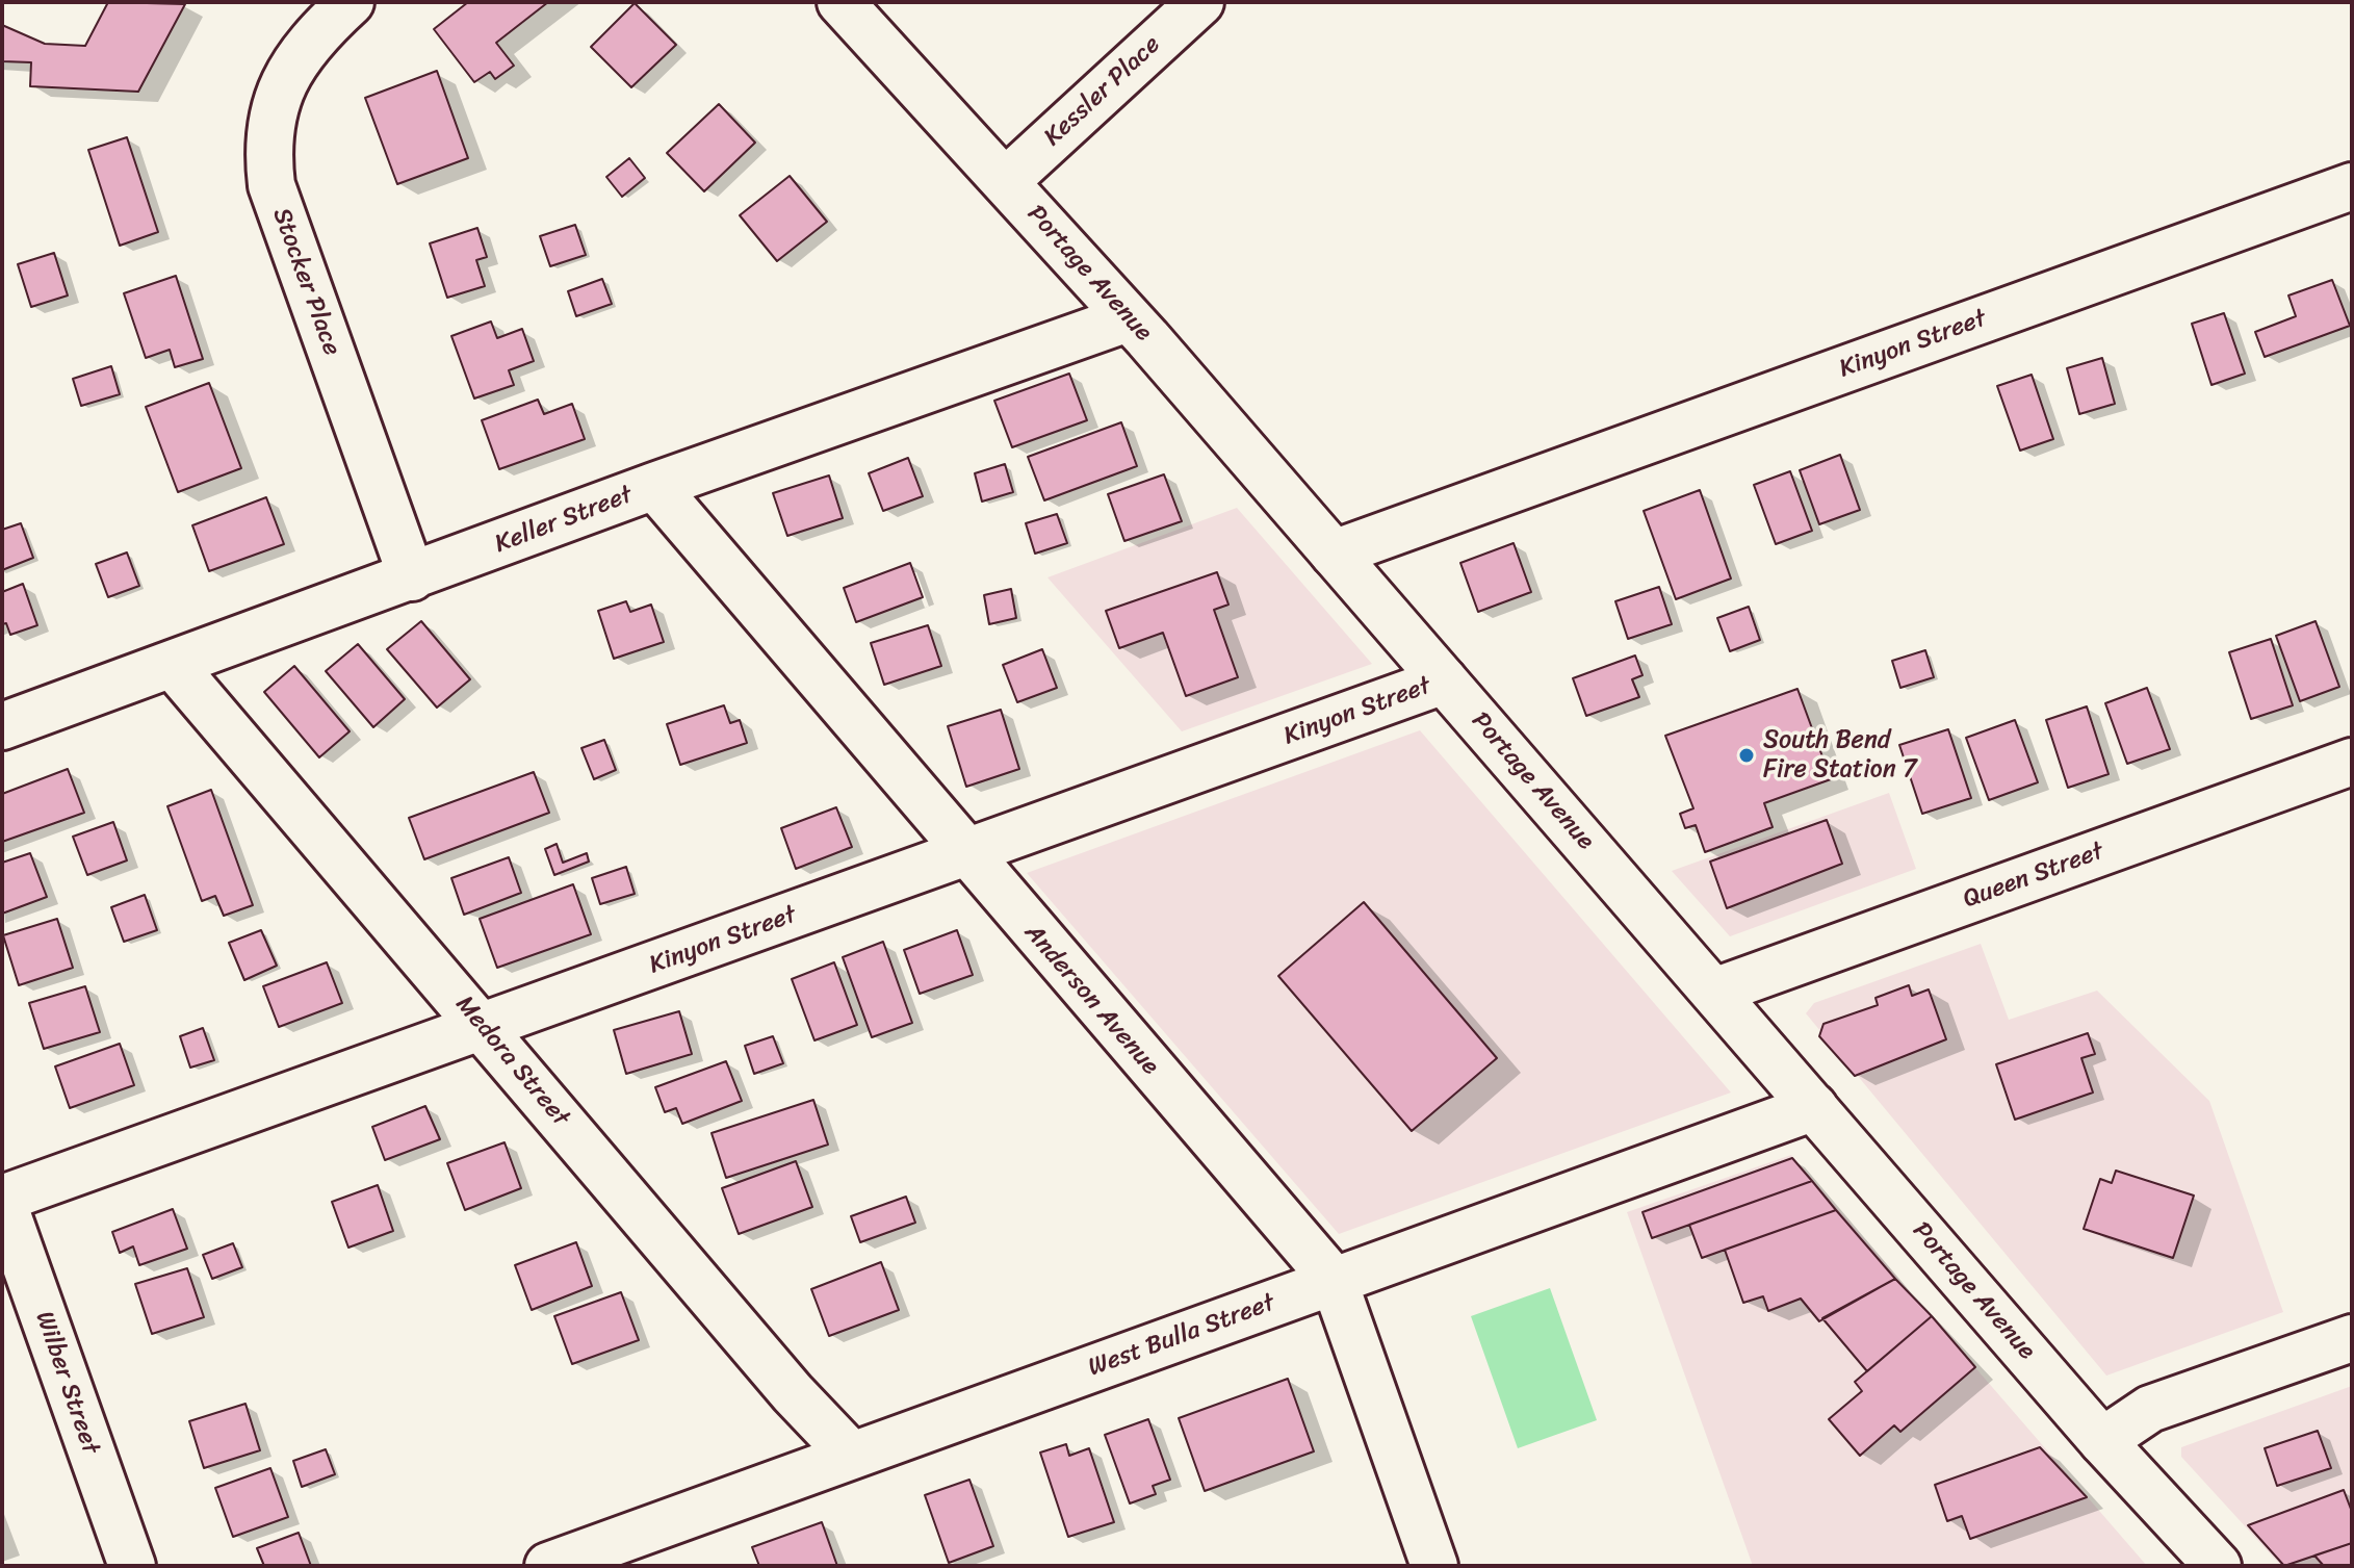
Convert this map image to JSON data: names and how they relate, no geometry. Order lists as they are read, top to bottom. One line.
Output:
{"streets":{"street":["Kessler Place","Portage Avenue","Stocker Place","Kinyon Street","Keller Street","Queen Street","Anderson Avenue","Medora Street","West Bulla Street","Wilber Street"]},"crossings":[["Kessler Place","Portage Avenue"],["Portage Avenue","Kinyon Street"],["Portage Avenue","Keller Street"],["Portage Avenue","Queen Street"],["Portage Avenue","West Bulla Street"],["Stocker Place","Keller Street"],["Kinyon Street","Anderson Avenue"],["Kinyon Street","Medora Street"],["Kinyon Street","Wilber Street"],["Keller Street","Anderson Avenue"],["Keller Street","Medora Street"],["Anderson Avenue","West Bulla Street"],["Medora Street","West Bulla Street"]],"places":["South Bend Fire Station 7"]}
